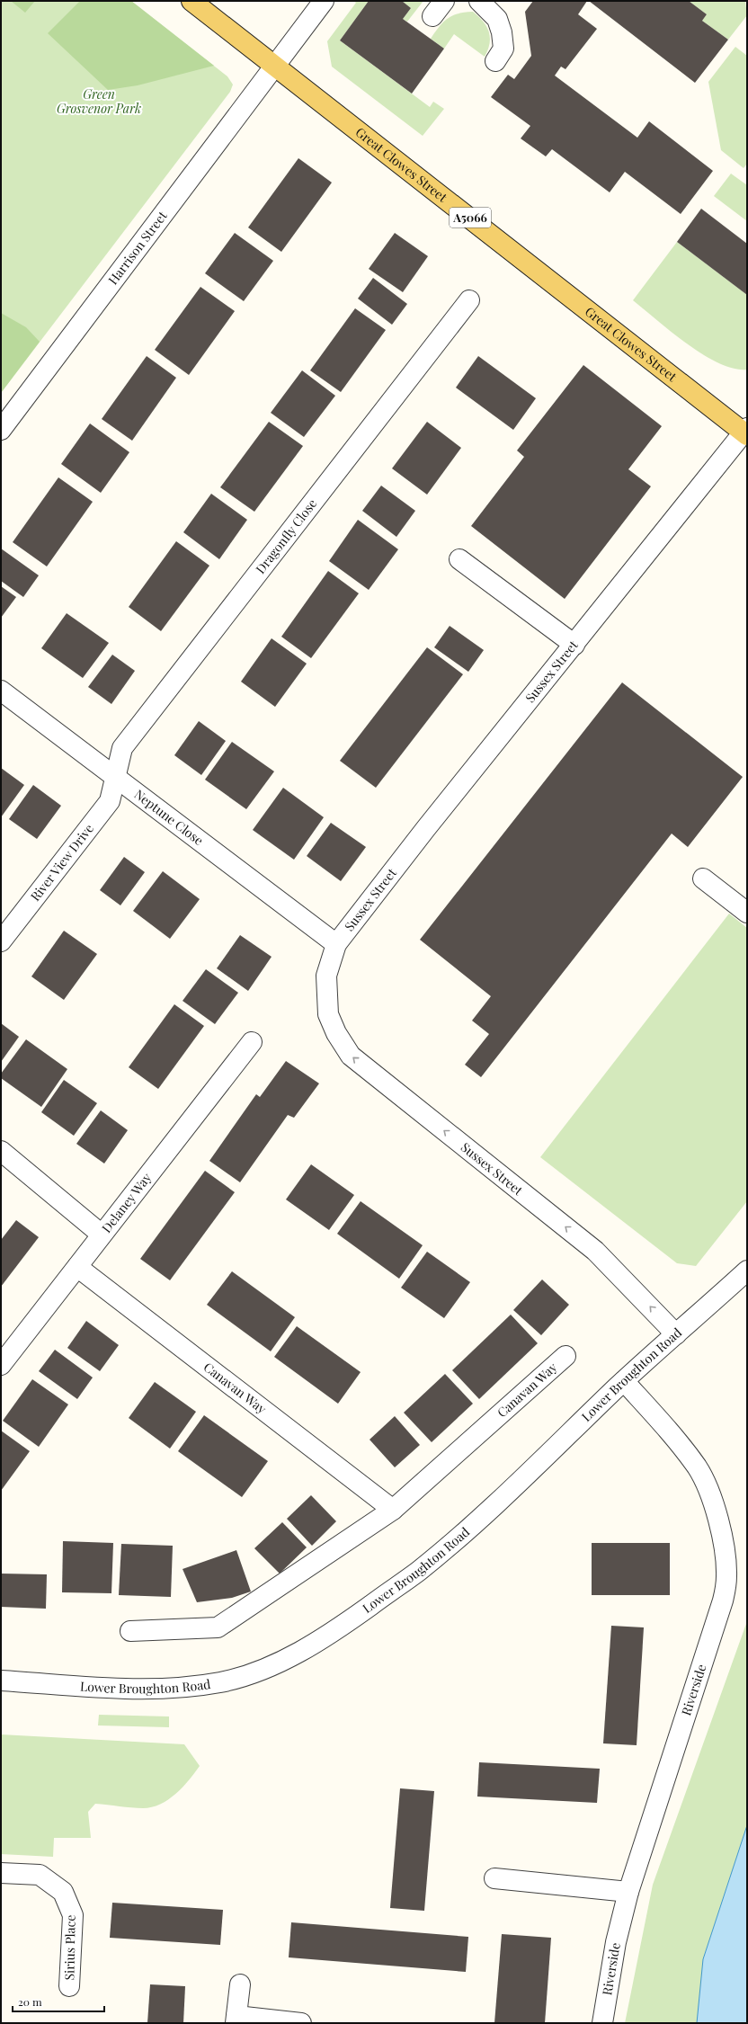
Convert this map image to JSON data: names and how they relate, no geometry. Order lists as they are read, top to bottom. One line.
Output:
{"streets":{"main road":["Great Clowes Street","A5066"],"street":["Harrison Street","Dragonfly Close","Sussex Street","Neptune Close","River View Drive","Delaney Way","Lower Broughton Road","Canavan Way","Riverside","Sirius Place"]},"crossings":[["Great Clowes Street","Harrison Street"],["Great Clowes Street","Sussex Street"],["Dragonfly Close","Neptune Close"],["Dragonfly Close","River View Drive"],["Sussex Street","Neptune Close"],["Sussex Street","Lower Broughton Road"],["Neptune Close","River View Drive"],["Delaney Way","Canavan Way"],["Lower Broughton Road","Riverside"]],"one_way":["Sussex Street"],"parks":["Green Grosvenor Park"],"scale_bar":"20 m"}
